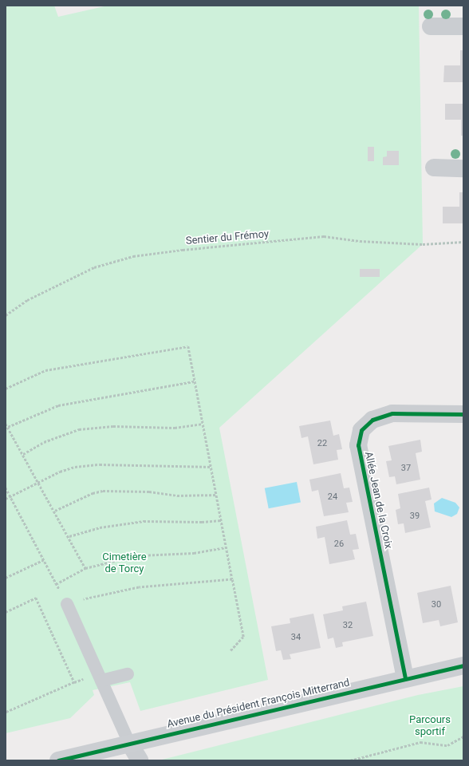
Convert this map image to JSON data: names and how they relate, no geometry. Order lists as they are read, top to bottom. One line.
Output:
{"streets":{"street":["Allée Jean de la Croix","Avenue du Président François Mitterrand"],"path":["Sentier du Frémoy"]},"crossings":[["Allée Jean de la Croix","Avenue du Président François Mitterrand"]],"parks":["Cimetière de Torcy","Parcours sportif"],"house_numbers":["22","37","24","39","26","30","32","34"]}
